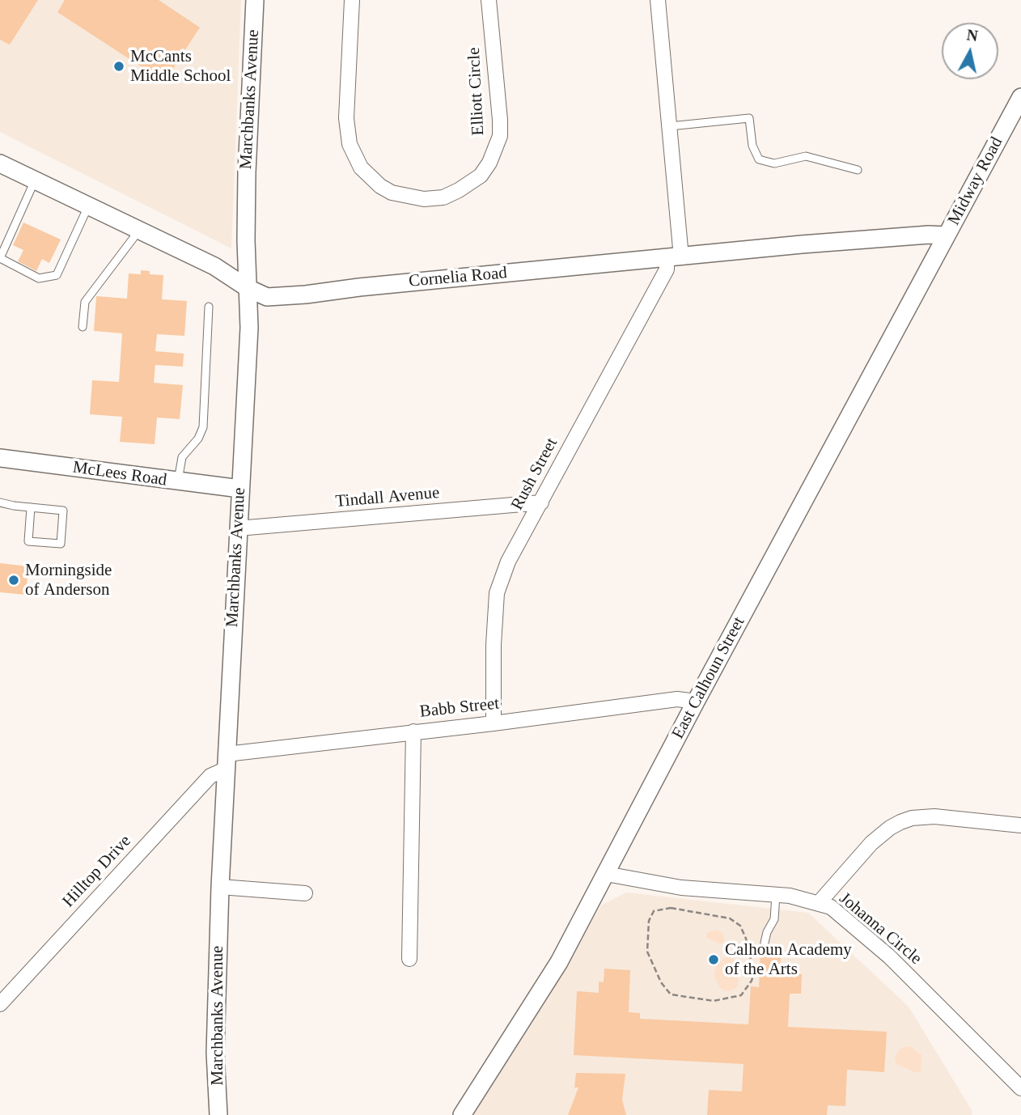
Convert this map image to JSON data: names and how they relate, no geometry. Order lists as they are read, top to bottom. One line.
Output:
{"streets":{"street":["Elliott Circle","Marchbanks Avenue","Midway Road","Cornelia Road","McLees Road","Rush Street","Tindall Avenue","East Calhoun Street","Babb Street","Hilltop Drive","Johanna Circle"]},"crossings":[["Marchbanks Avenue","Cornelia Road"],["Marchbanks Avenue","McLees Road"],["Marchbanks Avenue","Tindall Avenue"],["Marchbanks Avenue","Babb Street"],["Marchbanks Avenue","Hilltop Drive"],["Midway Road","Cornelia Road"],["Midway Road","East Calhoun Street"],["Cornelia Road","Rush Street"],["Cornelia Road","East Calhoun Street"],["Rush Street","Tindall Avenue"],["Rush Street","Babb Street"],["East Calhoun Street","Babb Street"],["East Calhoun Street","Johanna Circle"],["Babb Street","Hilltop Drive"]],"places":["McCants Middle School","Morningside of Anderson","Calhoun Academy of the Arts"],"north":"top"}
